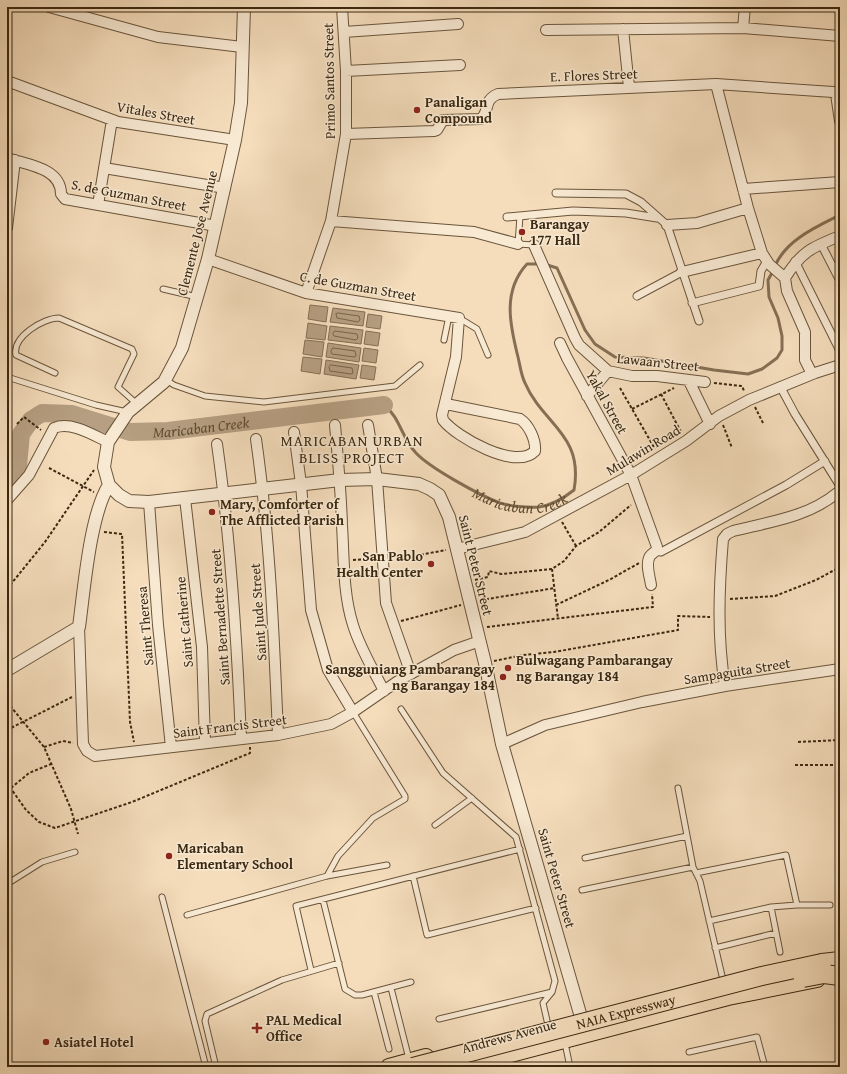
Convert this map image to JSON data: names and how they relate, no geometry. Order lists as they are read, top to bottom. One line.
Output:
{"streets":{"highway":["NAIA Expressway"],"main road":["Andrews Avenue"],"street":["E. Flores Street","Primo Santos Street","Vitales Street","S. de Guzman Street","Clemente Jose Avenue","C. de Guzman Street","Lawaan Street","Yakal Street","Mulawin Road","Saint Peter Street","Saint Jude Street","Saint Bernadette Street","Saint Catherine","Saint Theresa","Sampaguita Street","Saint Francis Street"]},"crossings":[["E. Flores Street","Primo Santos Street"],["Primo Santos Street","C. de Guzman Street"],["Vitales Street","Clemente Jose Avenue"],["S. de Guzman Street","Clemente Jose Avenue"],["Clemente Jose Avenue","C. de Guzman Street"],["Lawaan Street","Mulawin Road"],["Yakal Street","Mulawin Road"],["Mulawin Road","Saint Peter Street"],["Saint Peter Street","Saint Jude Street"],["Saint Peter Street","Saint Bernadette Street"],["Saint Peter Street","Saint Catherine"],["Saint Peter Street","Saint Theresa"],["Saint Peter Street","Sampaguita Street"],["Saint Peter Street","Saint Francis Street"],["Saint Peter Street","Andrews Avenue"],["Saint Jude Street","Saint Francis Street"],["Saint Bernadette Street","Saint Francis Street"],["Saint Catherine","Saint Francis Street"],["Saint Theresa","Saint Francis Street"],["NAIA Expressway","Andrews Avenue"]],"districts":["MARICABAN URBAN BLISS PROJECT"],"water":["Maricaban Creek"],"places":{"other":["Panaligan Compound","Barangay 177 Hall","Mary, Comforter of The Afflicted Parish","San Pablo Health Center","Bulwagang Pambarangay ng Barangay 184","Sangguniang Pambarangay ng Barangay 184","Maricaban Elementary School","Asiatel Hotel"],"health":["PAL Medical Office"]}}
